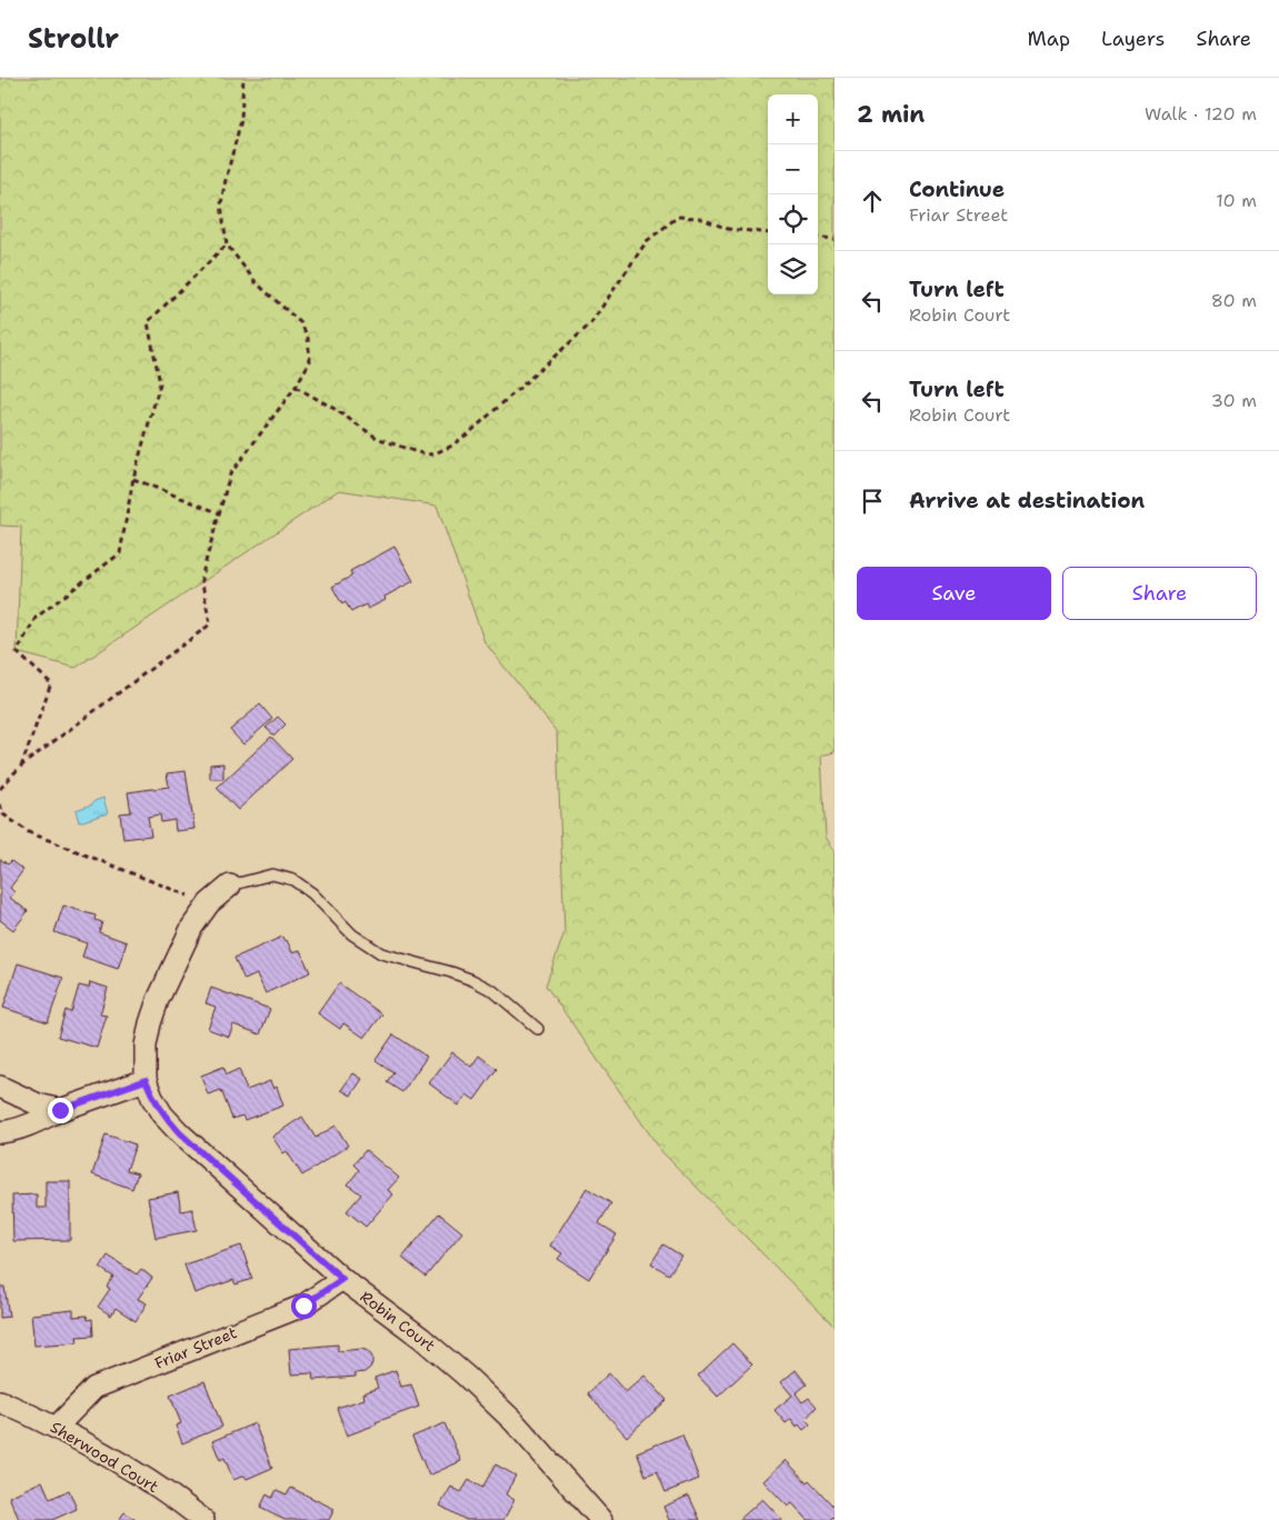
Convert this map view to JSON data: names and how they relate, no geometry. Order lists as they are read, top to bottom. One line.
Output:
{"streets":{"street":["Robin Court","Friar Street","Sherwood Court"]},"crossings":[["Robin Court","Friar Street"],["Friar Street","Sherwood Court"]],"page":{"header":"Strollr","nav":["Map","Layers","Share"],"heading":["2 min","Walk · 120 m"],"map_buttons":["+","−"],"list":[["Continue","Friar Street","10 m"],["Turn left","Robin Court","80 m"],["Turn left","Robin Court","30 m"],"Arrive at destination"],"buttons":["Save","Share"]}}
